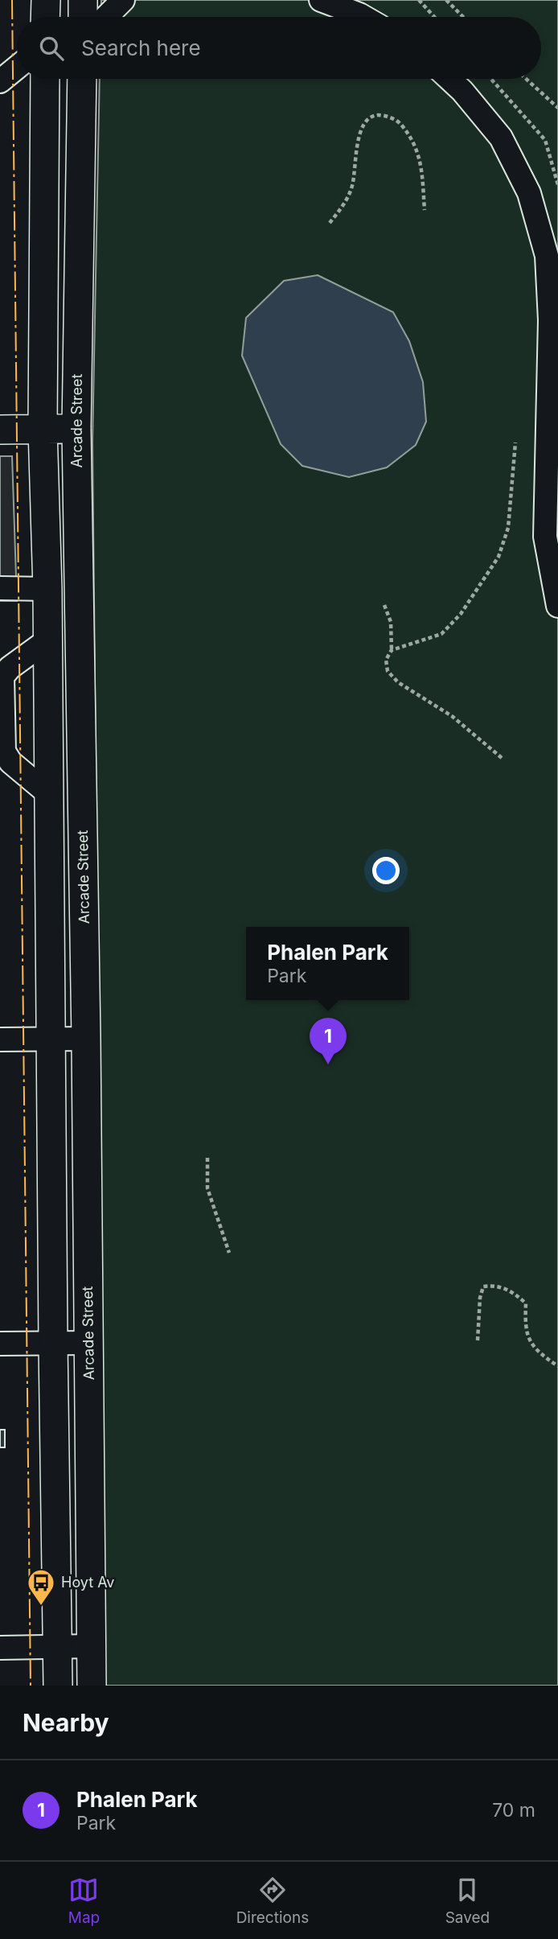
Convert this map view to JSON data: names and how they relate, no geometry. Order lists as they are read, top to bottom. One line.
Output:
{"streets":{"main road":["Arcade Street"]},"places":{"bus stop":["Hoyt Av"]},"page":{"search":"Search here","popup":["Phalen Park","Park"],"pins":"1","heading":"Nearby","list":[{"mark":"1","name":"Phalen Park","note":"Park","value":"70 m"}],"nav":["Map","Directions","Saved"]}}
